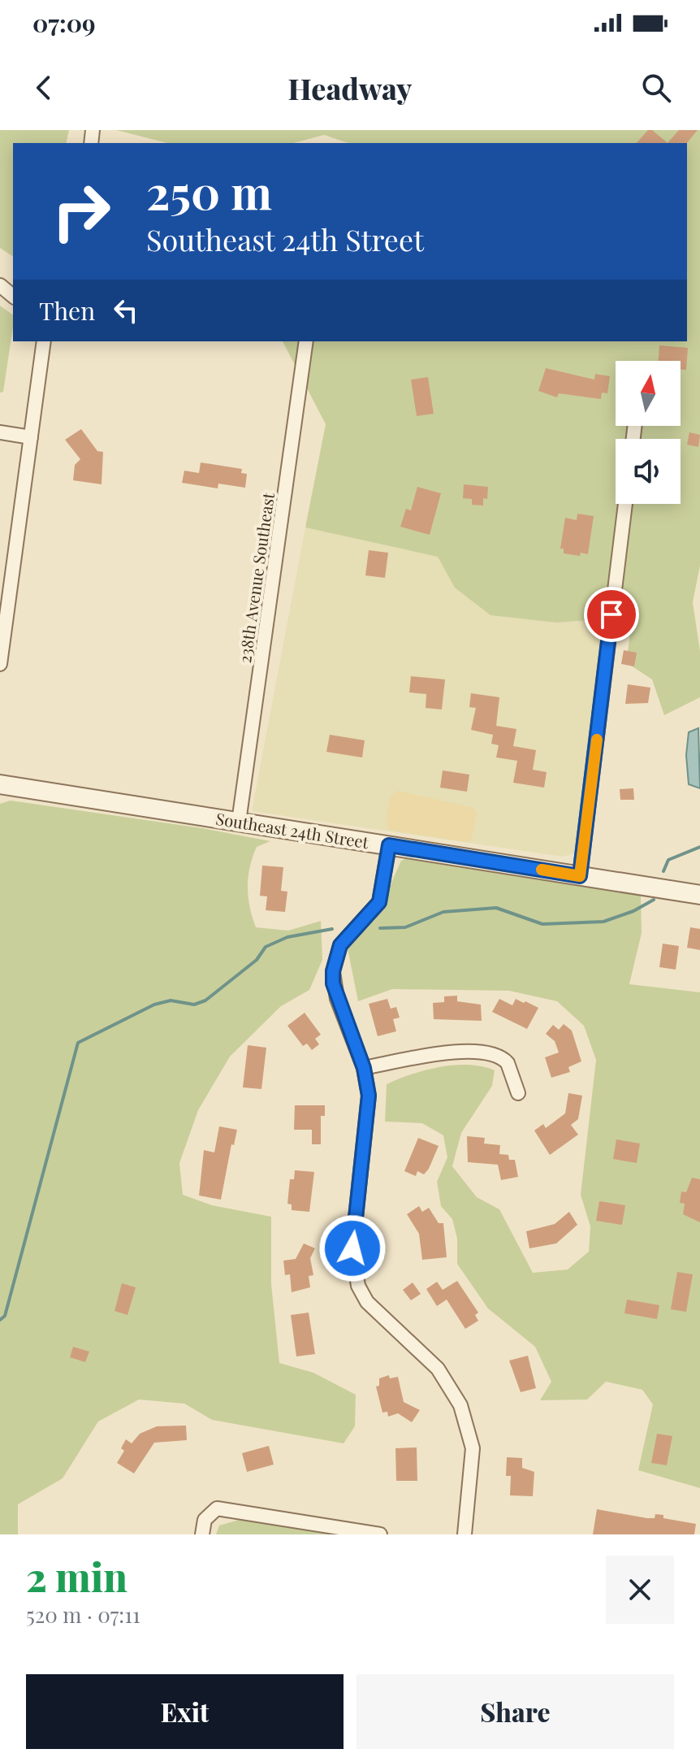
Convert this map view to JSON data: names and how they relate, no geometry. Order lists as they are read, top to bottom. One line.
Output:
{"streets":{"street":["238th Avenue Southeast","Southeast 24th Street"]},"crossings":[["238th Avenue Southeast","Southeast 24th Street"]],"north":"top","page":{"status":"07:09","header":"Headway","turn":["250 m","Southeast 24th Street"],"then":"Then","heading":["2 min","520 m · 07:11"],"buttons":["Exit","Share"]}}
